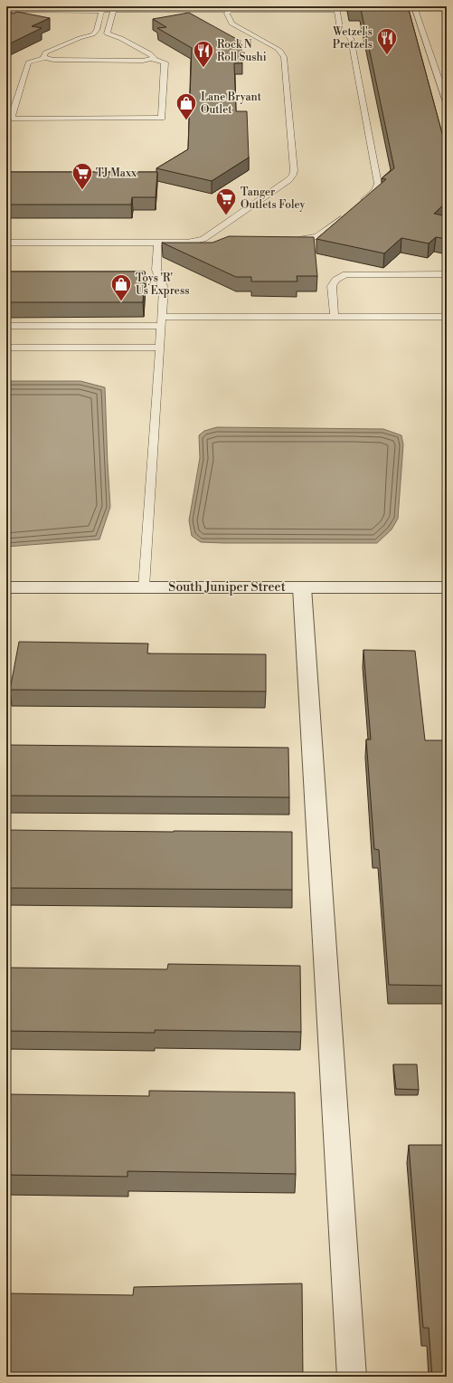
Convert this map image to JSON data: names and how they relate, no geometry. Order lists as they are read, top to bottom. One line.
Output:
{"streets":{"street":["South Juniper Street"]},"places":{"restaurant":["Wetzel's Pretzels","Rock N Roll Sushi"],"shop":["Lane Bryant Outlet","Toys 'R' Us Express"],"supermarket":["TJ Maxx","Tanger Outlets Foley"]}}
